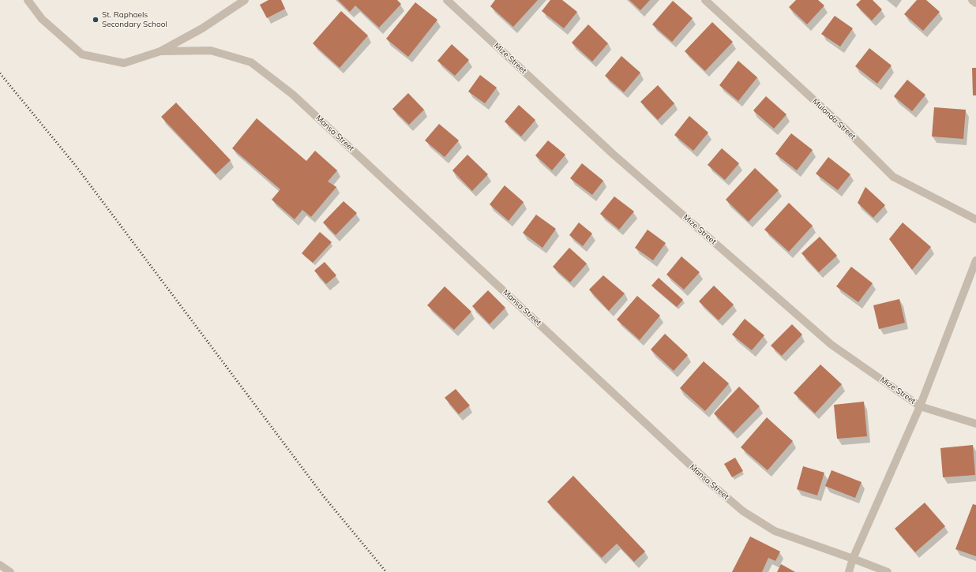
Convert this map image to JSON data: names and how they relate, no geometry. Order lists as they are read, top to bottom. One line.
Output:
{"streets":{"street":["Mize Street","Mulonda Street","Mansa Street"]},"places":["St. Raphaels Secondary School"]}
